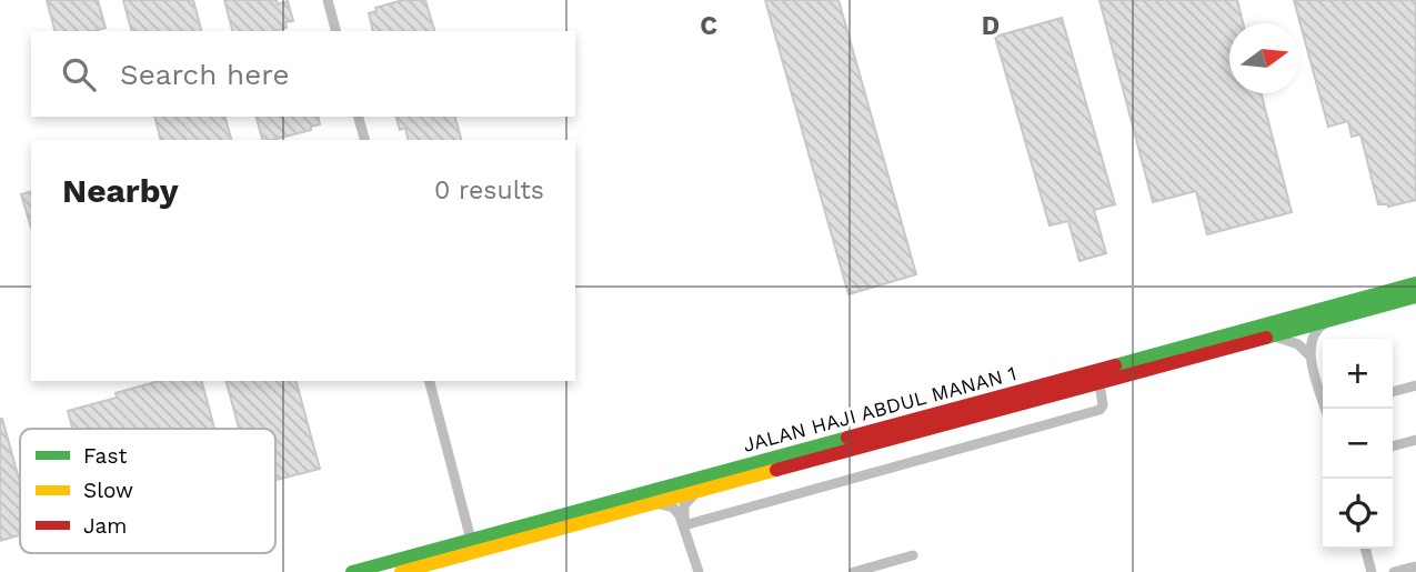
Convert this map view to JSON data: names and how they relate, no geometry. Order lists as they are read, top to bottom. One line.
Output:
{"streets":{"street":["JALAN HAJI ABDUL MANAN 1"]},"legend":["Fast","Slow","Jam"],"north":"right","page":{"search":"Search here","heading":["Nearby","0 results"],"map_buttons":["+","−"]},"grid":{"columns":["C","D"]}}
